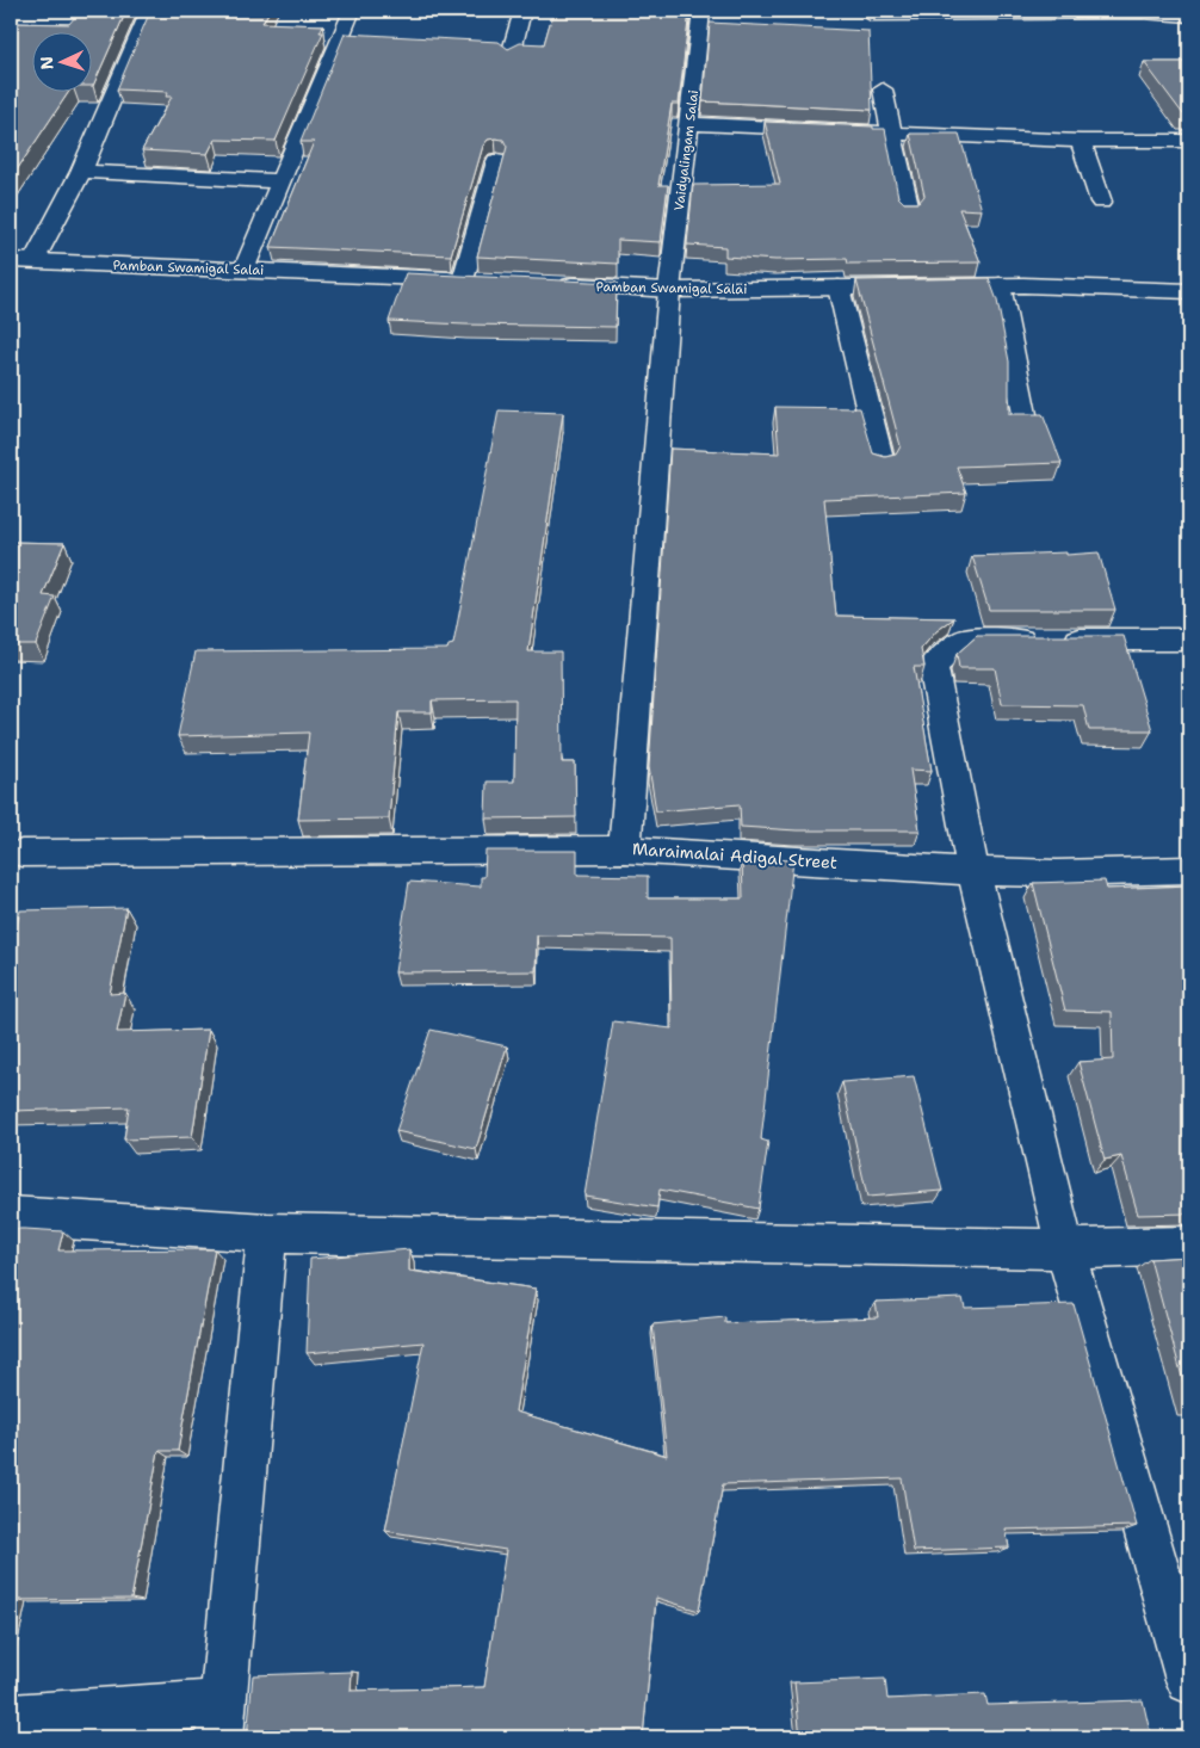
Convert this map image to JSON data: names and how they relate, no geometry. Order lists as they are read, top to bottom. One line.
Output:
{"streets":{"street":["Vaidyalingam Salai","Pamban Swamigal Salai","Maraimalai Adigal Street"]},"crossings":[["Vaidyalingam Salai","Pamban Swamigal Salai"],["Vaidyalingam Salai","Maraimalai Adigal Street"],["Pamban Swamigal Salai","Maraimalai Adigal Street"]],"north":"left"}
